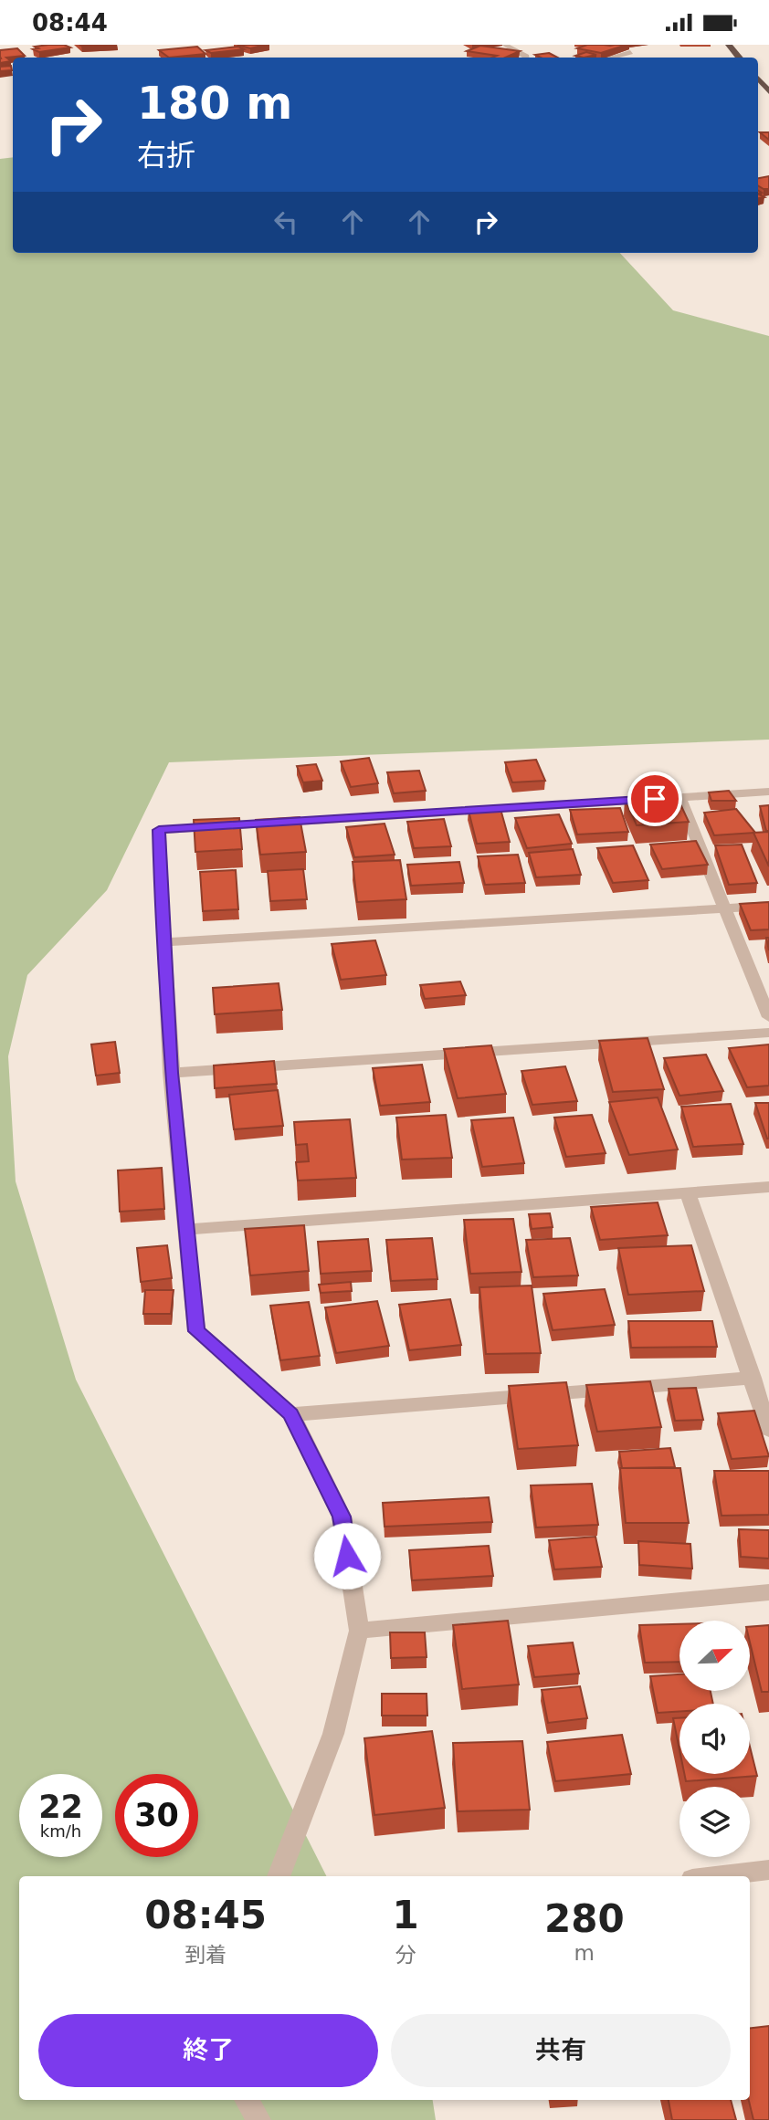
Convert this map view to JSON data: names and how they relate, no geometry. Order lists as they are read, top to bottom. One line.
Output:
{"north":"top right","page":{"status":"08:44","turn":["180 m","右折"],"speed":"22 km/h","limit":"30","eta":["08:45","到着","1","分","280","m"],"buttons":["終了","共有"]}}
